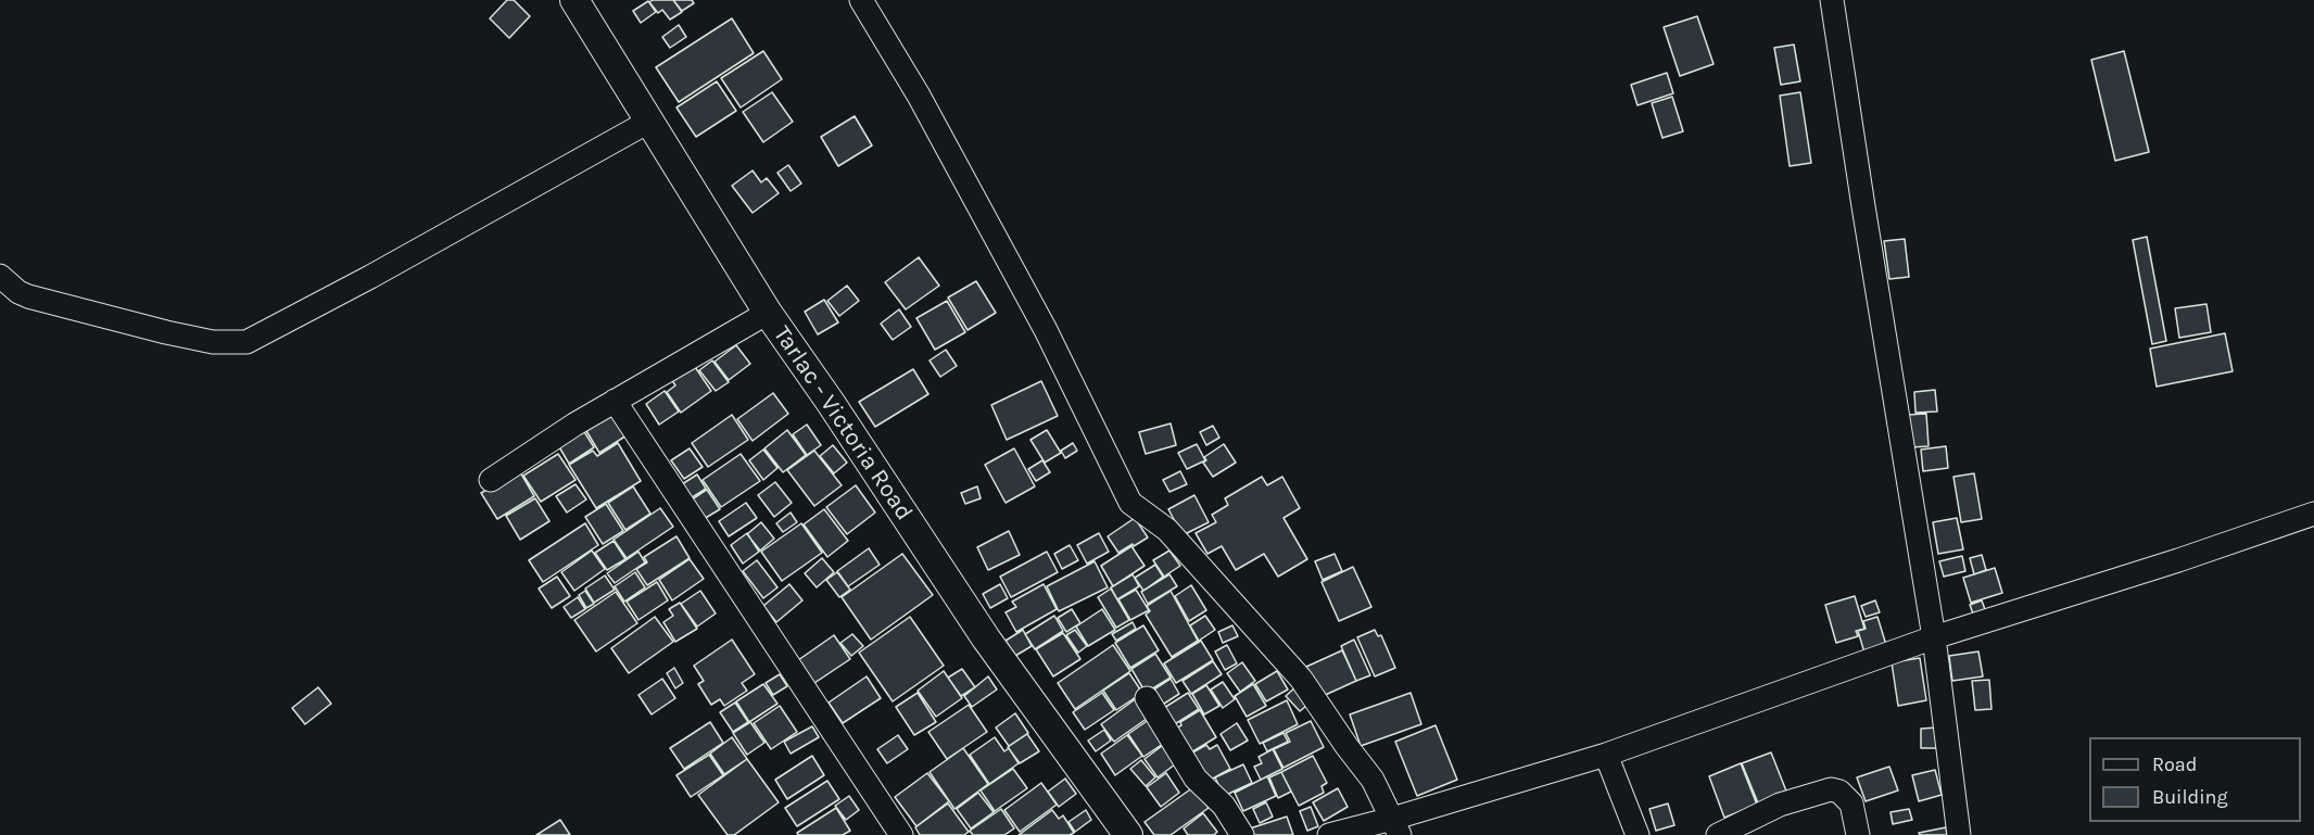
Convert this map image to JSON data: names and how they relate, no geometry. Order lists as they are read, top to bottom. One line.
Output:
{"streets":{"main road":["Tarlac - Victoria Road"]},"legend":["Road","Building"]}
